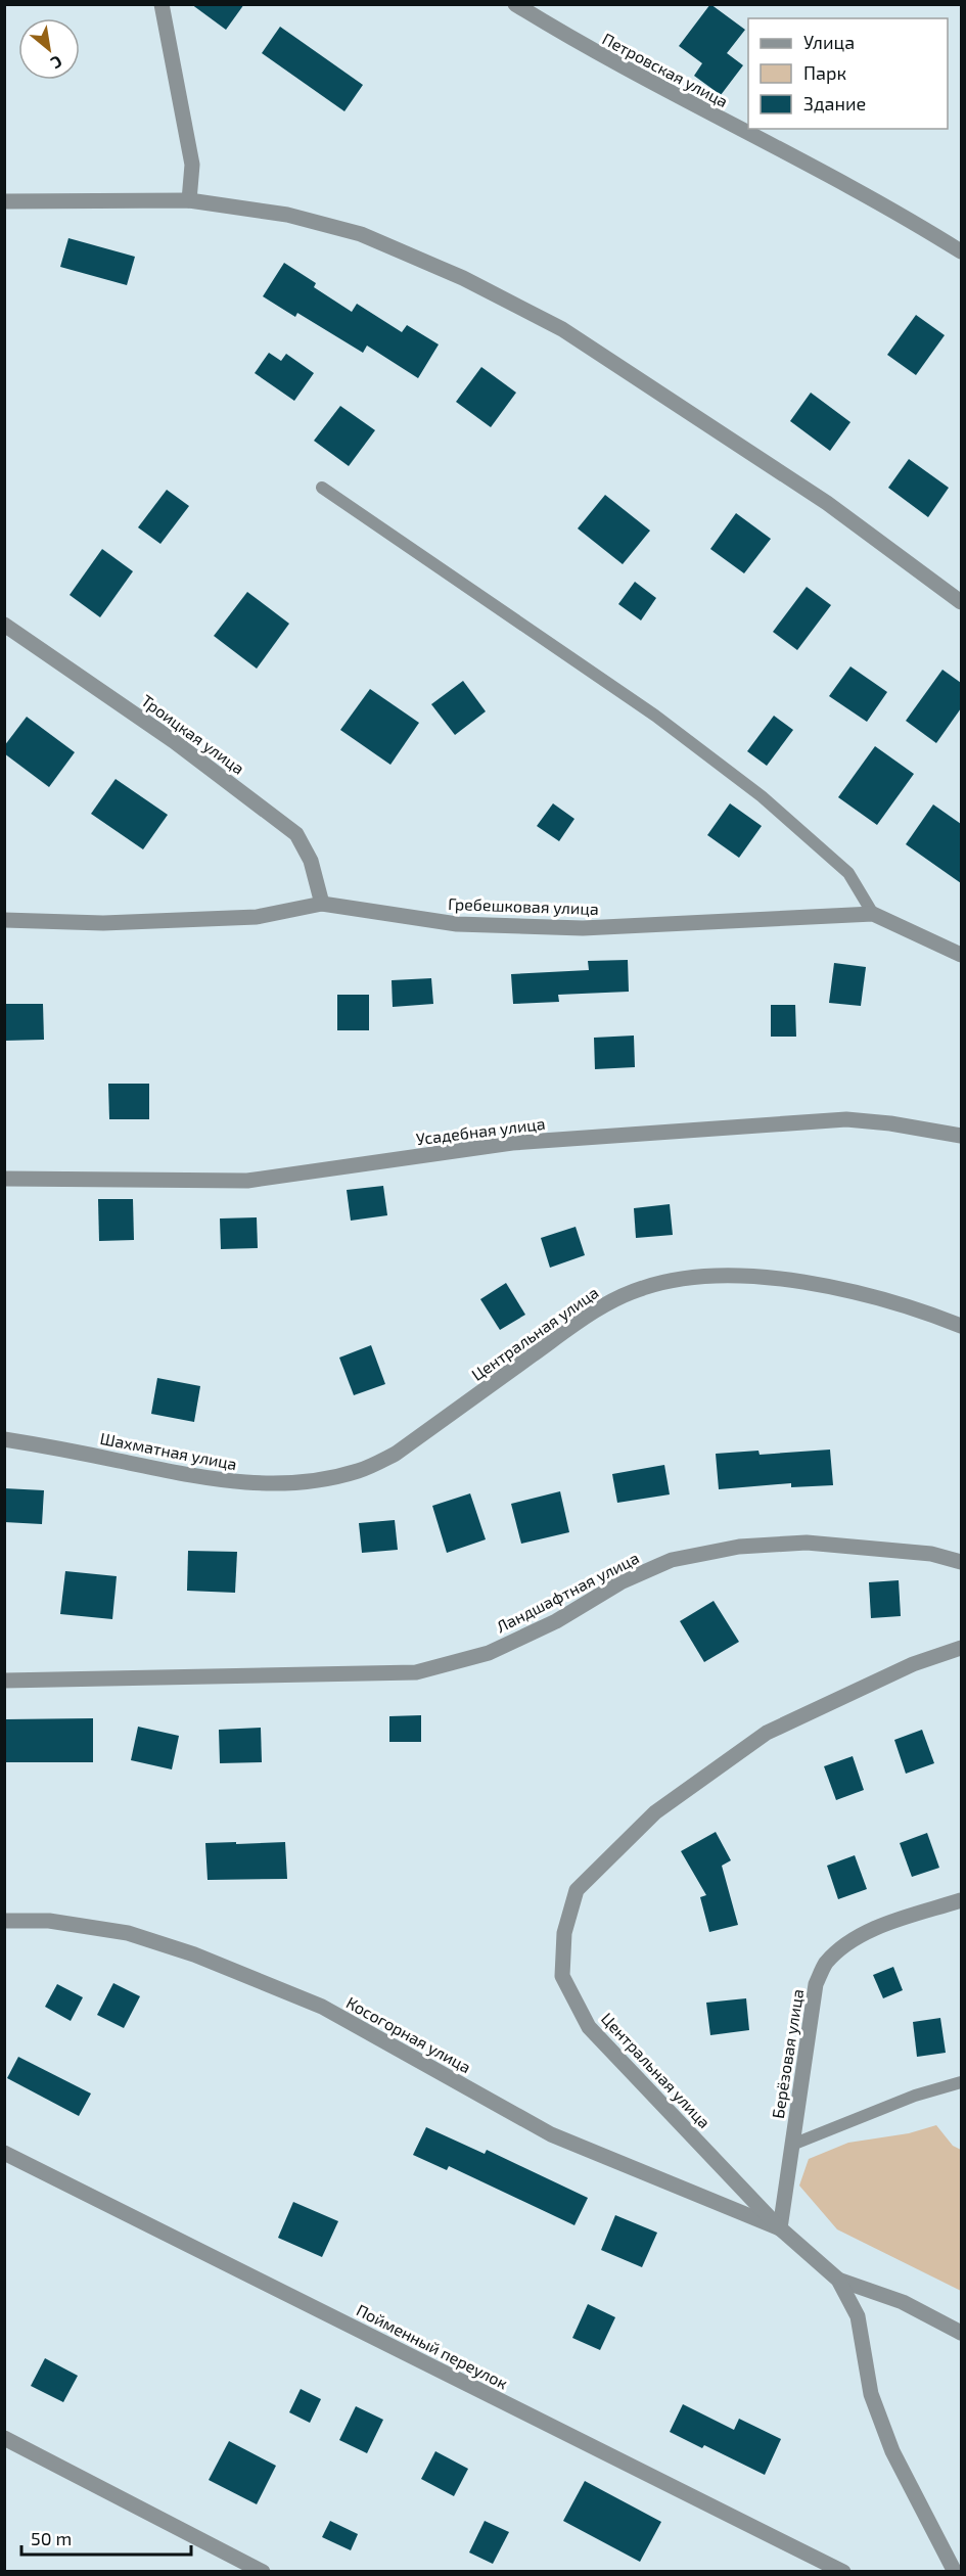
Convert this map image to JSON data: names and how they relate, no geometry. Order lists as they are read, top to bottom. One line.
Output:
{"streets":{"street":["Петровская улица","Троицкая улица","Гребешковая улица","Усадебная улица","Центральная улица","Шахматная улица","Ландшафтная улица","Косогорная улица","Берёзовая улица","Пойменный переулок"]},"crossings":[["Троицкая улица","Гребешковая улица"],["Центральная улица","Шахматная улица"],["Центральная улица","Косогорная улица"],["Центральная улица","Берёзовая улица"],["Косогорная улица","Берёзовая улица"]],"legend":["Улица","Парк","Здание"],"scale_bar":"50 m","north":"bottom right"}
